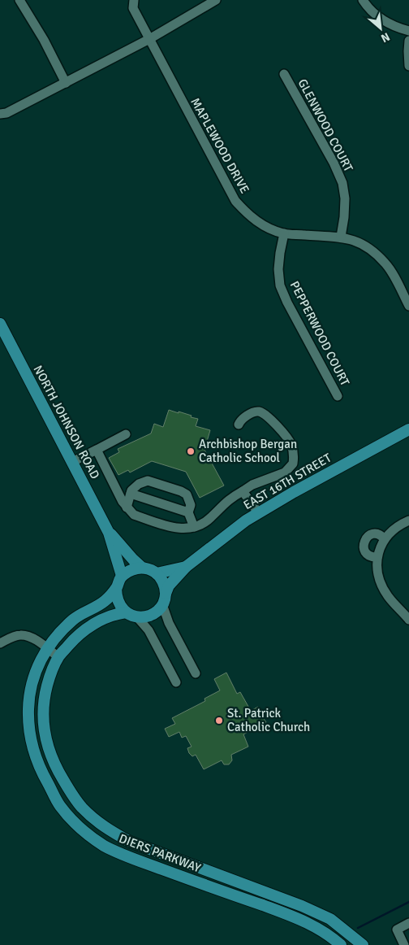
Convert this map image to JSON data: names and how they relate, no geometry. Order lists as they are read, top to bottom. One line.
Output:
{"streets":{"main road":["NORTH JOHNSON ROAD","EAST 16TH STREET","DIERS PARKWAY"],"street":["GLENWOOD COURT","MAPLEWOOD DRIVE","PEPPERWOOD COURT"]},"crossings":[["GLENWOOD COURT","MAPLEWOOD DRIVE"],["MAPLEWOOD DRIVE","PEPPERWOOD COURT"],["NORTH JOHNSON ROAD","EAST 16TH STREET"],["NORTH JOHNSON ROAD","DIERS PARKWAY"],["EAST 16TH STREET","DIERS PARKWAY"]],"places":["Archbishop Bergan Catholic School","St. Patrick Catholic Church"],"north":"bottom right"}
